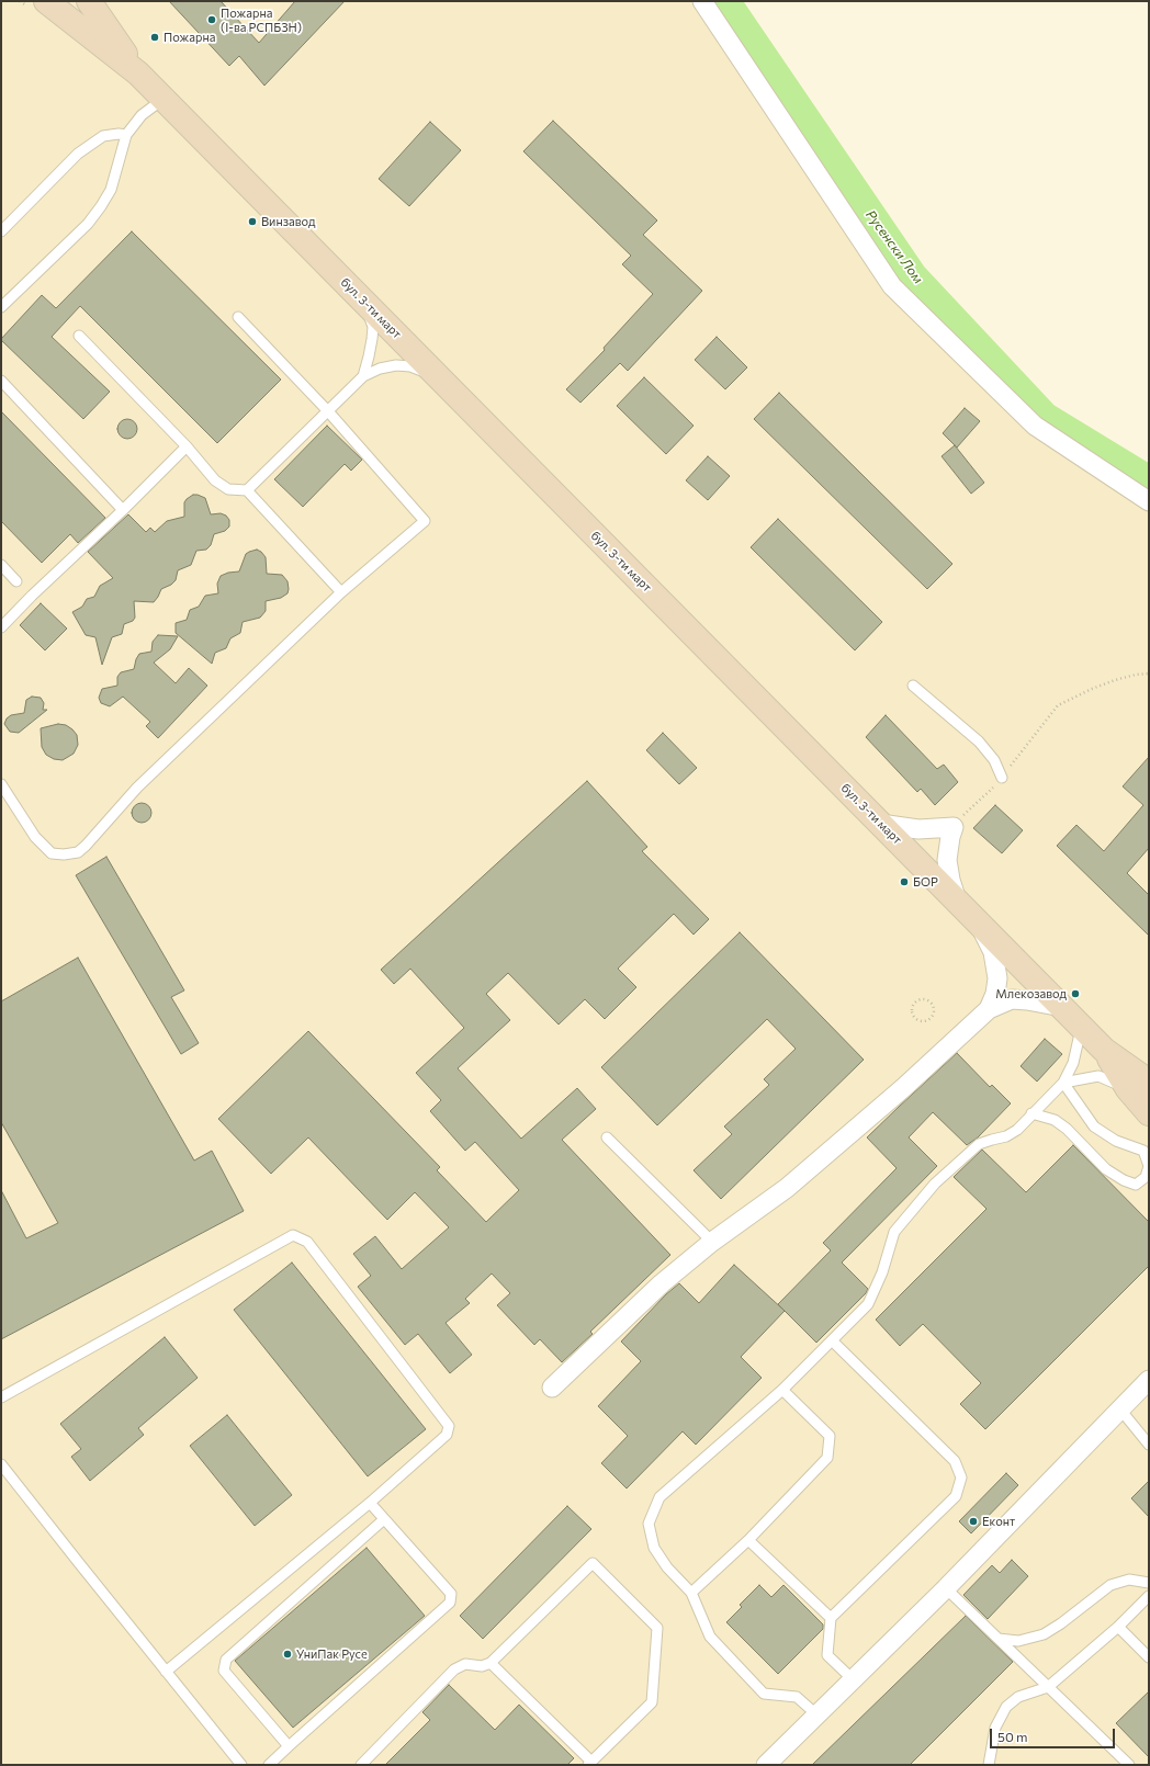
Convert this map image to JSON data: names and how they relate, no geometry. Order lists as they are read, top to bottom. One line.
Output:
{"streets":{"main road":["бул. 3-ти март"]},"water":["Русенски Лом"],"places":["Пожарна (I-ва РСПБЗН)","Пожарна","Винзавод","БОР","Млекозавод","Еконт","УниПак Русе"],"scale_bar":"50 m"}
